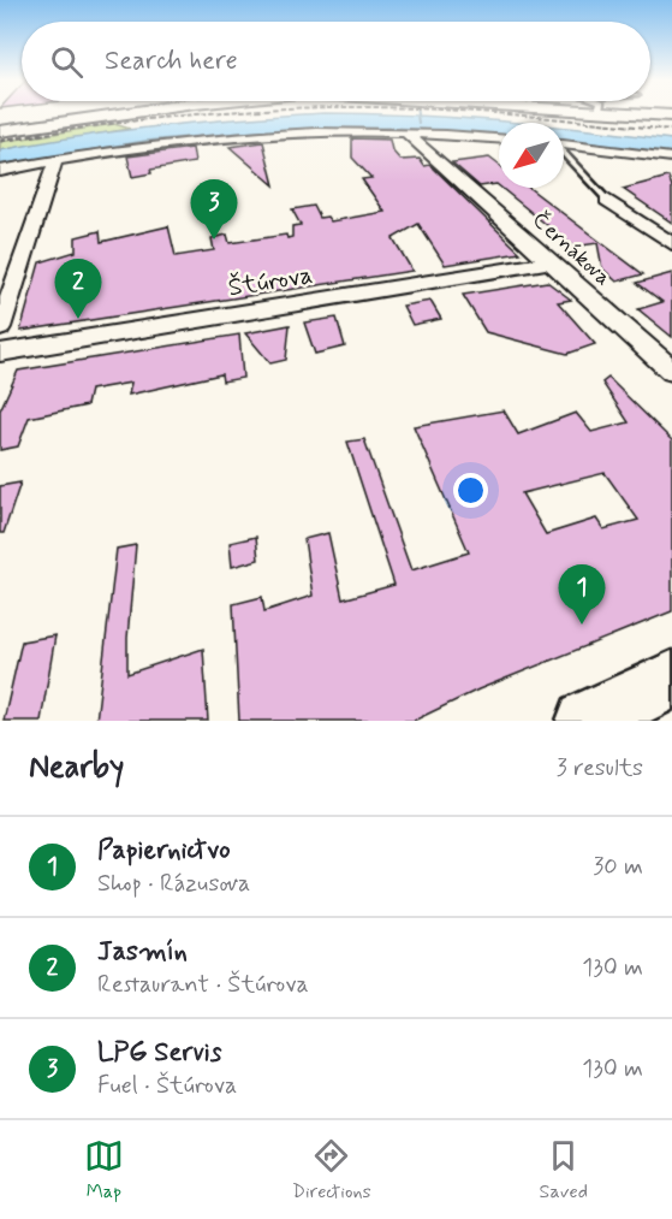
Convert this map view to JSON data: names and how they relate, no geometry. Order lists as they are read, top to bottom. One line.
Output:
{"streets":{"street":["Černákova","Štúrova"]},"crossings":[["Černákova","Štúrova"]],"north":"bottom left","page":{"search":"Search here","pins":["3","2","1"],"heading":["Nearby","3 results"],"list":[{"mark":"1","name":"Papiernictvo","note":"Shop · Rázusova","value":"30 m"},{"mark":"2","name":"Jasmín","note":"Restaurant · Štúrova","value":"130 m"},{"mark":"3","name":"LPG Servis","note":"Fuel · Štúrova","value":"130 m"}],"nav":["Map","Directions","Saved"]}}
